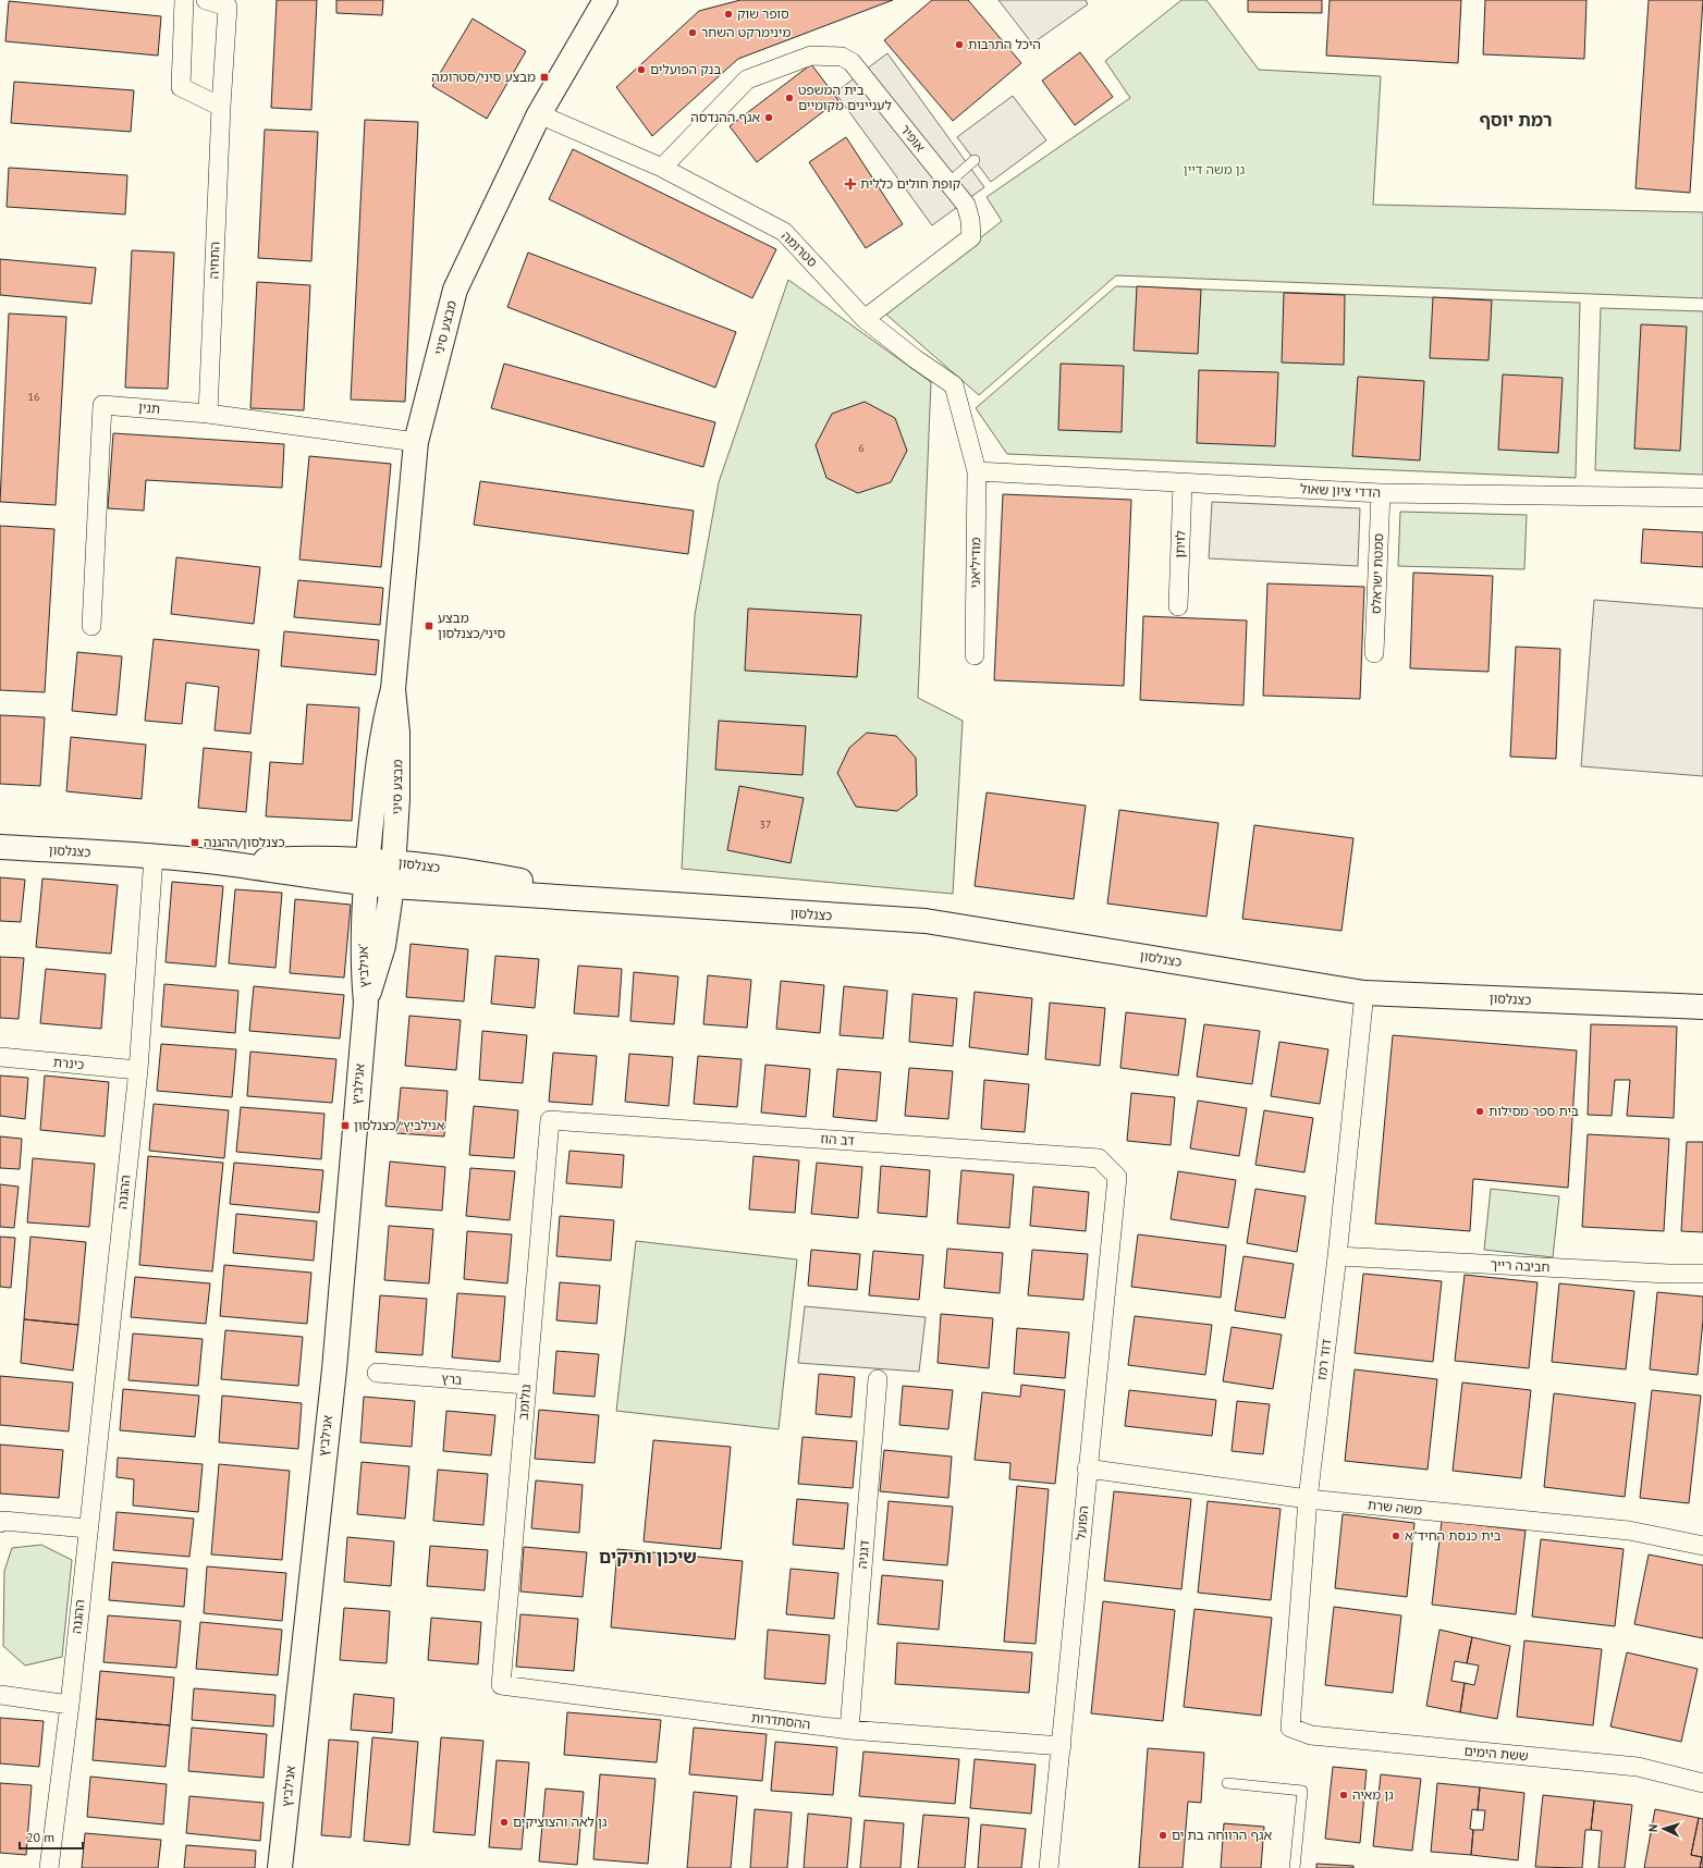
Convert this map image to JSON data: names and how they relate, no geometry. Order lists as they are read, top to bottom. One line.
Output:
{"streets":{"street":["אופיר","סטרומה","התחיה","מבצע סיני","תנין","הדדי ציון שאול","לויתן","מודיליאני","סמטת ישראלס","כצנלסון","אנילביץ'","כינרת","אנילביץ","דב הוז","ההגנה","חביבה רייך","דוד רמז","ברץ","גולומב","משה שרת","הפועל","דגניה","ההסתדרות","ששת הימים"]},"crossings":[["אופיר","סטרומה"],["סטרומה","מבצע סיני"],["סטרומה","הדדי ציון שאול"],["סטרומה","מודיליאני"],["התחיה","תנין"],["מבצע סיני","תנין"],["מבצע סיני","כצנלסון"],["מבצע סיני","אנילביץ'"],["הדדי ציון שאול","לויתן"],["הדדי ציון שאול","מודיליאני"],["הדדי ציון שאול","סמטת ישראלס"],["כצנלסון","אנילביץ'"],["כצנלסון","ההגנה"],["כצנלסון","דוד רמז"],["אנילביץ'","אנילביץ"],["כינרת","ההגנה"],["דב הוז","גולומב"],["דב הוז","הפועל"],["חביבה רייך","דוד רמז"],["דוד רמז","משה שרת"],["דוד רמז","ששת הימים"],["ברץ","גולומב"],["גולומב","ההסתדרות"],["משה שרת","הפועל"],["הפועל","ההסתדרות"],["דגניה","ההסתדרות"]],"districts":["רמת יוסף","שיכון ותיקים"],"parks":["גן משה דיין"],"places":{"other":["סופר שוק","מינימרקט השחר","היכל התרבות","בנק הפועלים","בית המשפט לעניינים מקומיים","אגף ההנדסה","בית ספר מסילות","בית כנסת החיד\"א","גן מאיה","גן לאה והצוציקים","אגף הרווחה בת ים"],"transit":["מבצע סיני/סטרומה","מבצע סיני/כצנלסון","כצנלסון/ההגנה","אנילביץ׳/כצנלסון"],"health":["קופת חולים כללית"]},"house_numbers":["16","6","37"],"scale_bar":"20 m","north":"left"}
